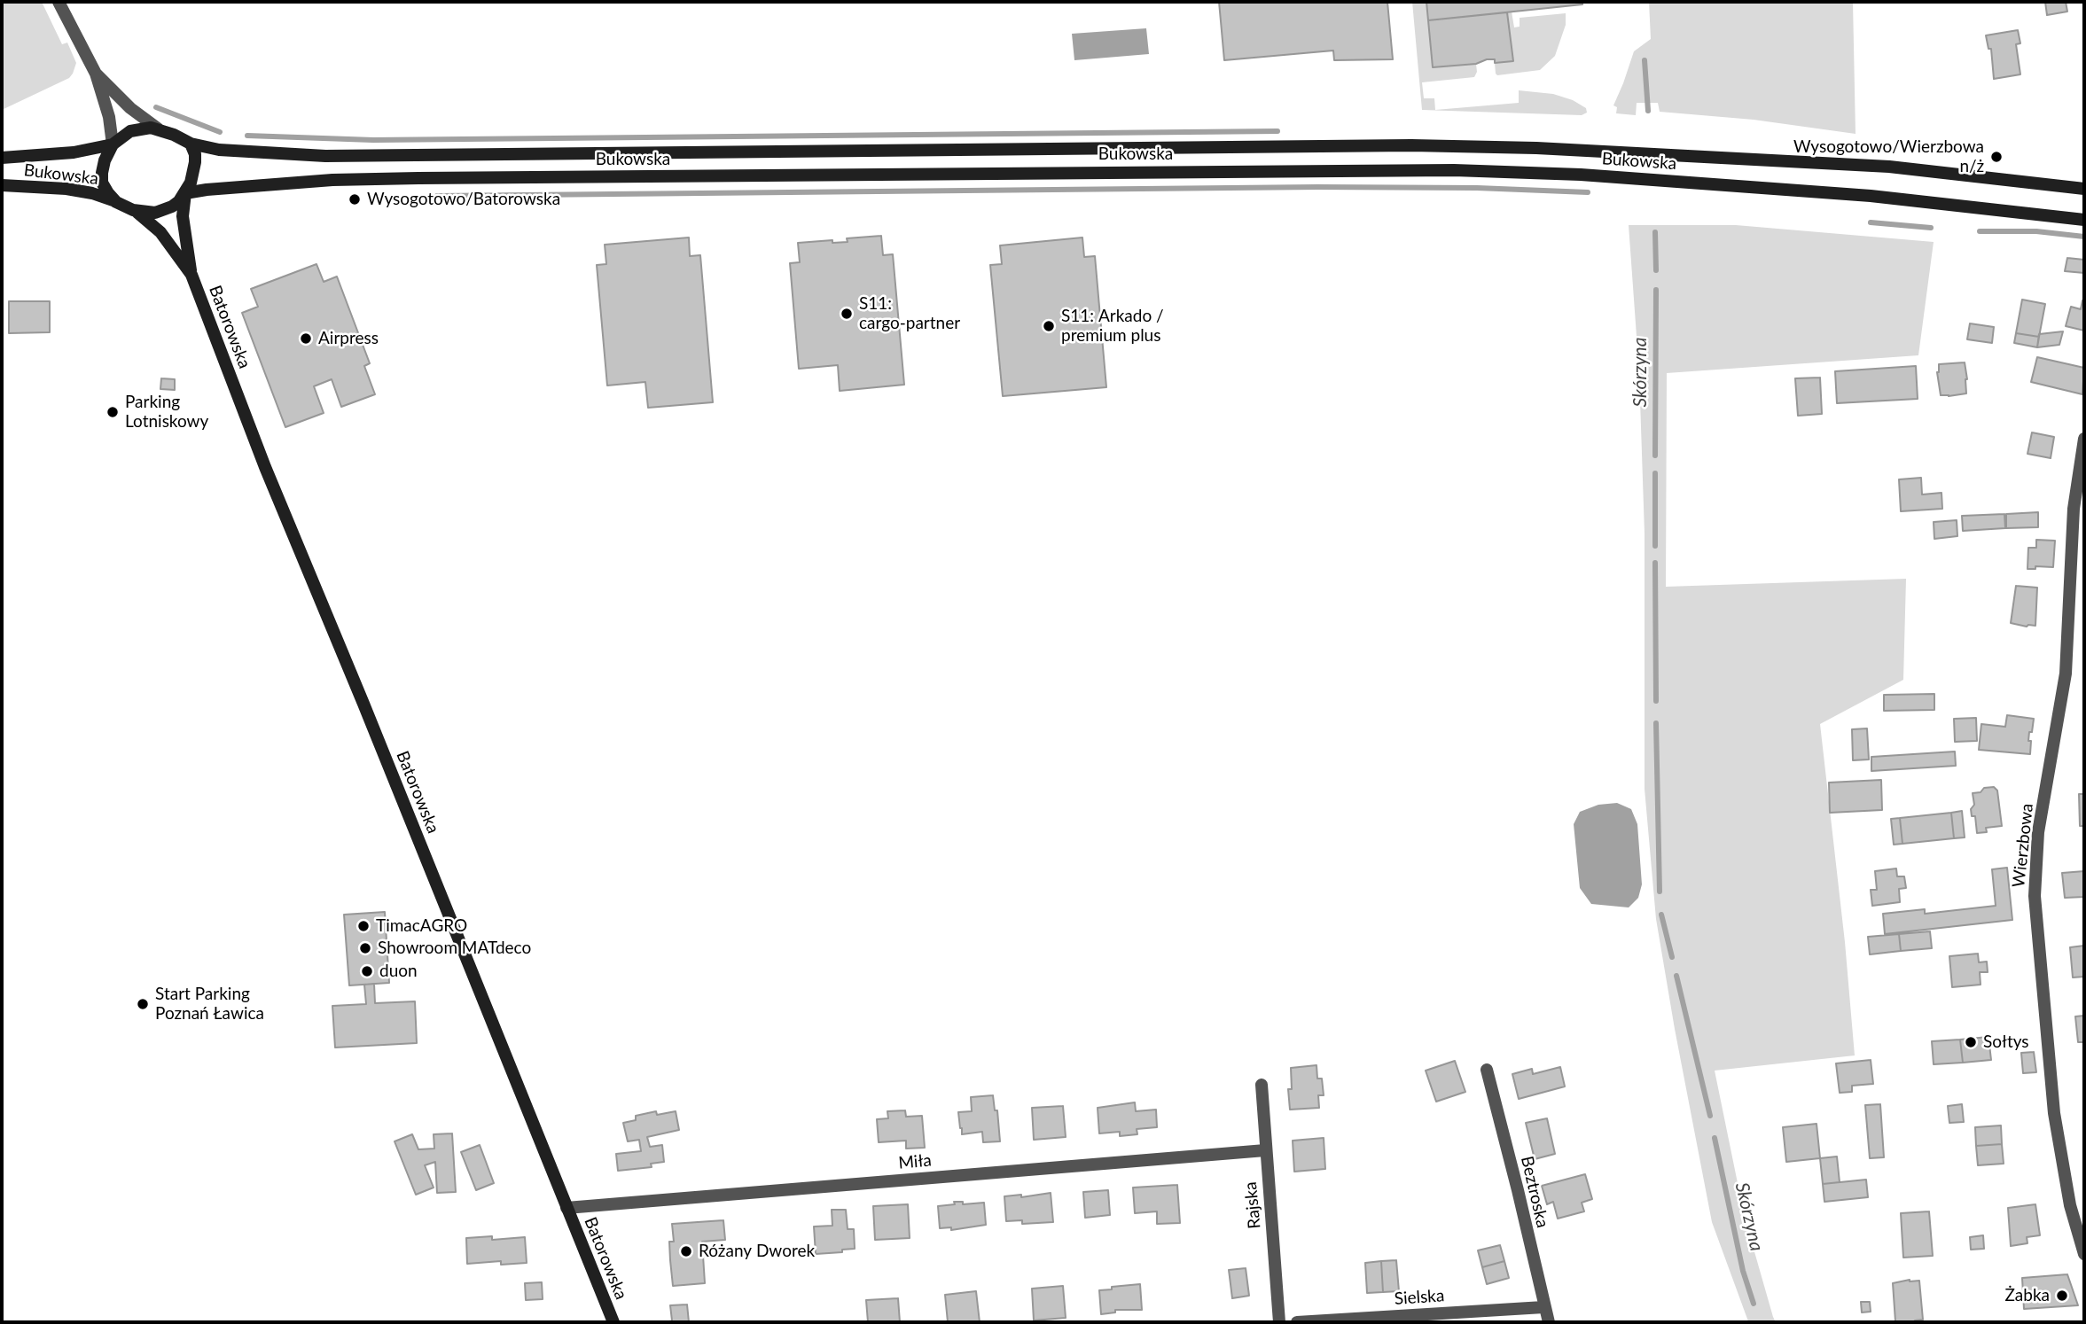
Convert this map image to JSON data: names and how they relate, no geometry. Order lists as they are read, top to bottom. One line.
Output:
{"streets":{"main road":["Bukowska","Batorowska"],"street":["Wierzbowa","Miła","Beztroska","Rajska","Sielska"]},"crossings":[["Bukowska","Batorowska"],["Batorowska","Miła"],["Miła","Rajska"],["Beztroska","Sielska"]],"water":["Skórzyna"],"places":["Wysogotowo/Wierzbowa n/ż","Wysogotowo/Batorowska","S11: cargo-partner","S11: Arkado / premium plus","Airpress","Parking Lotniskowy","TimacAGRO","Showroom MATdeco","duon","Start Parking Poznań Ławica","Sołtys","Różany Dworek","Żabka"]}
